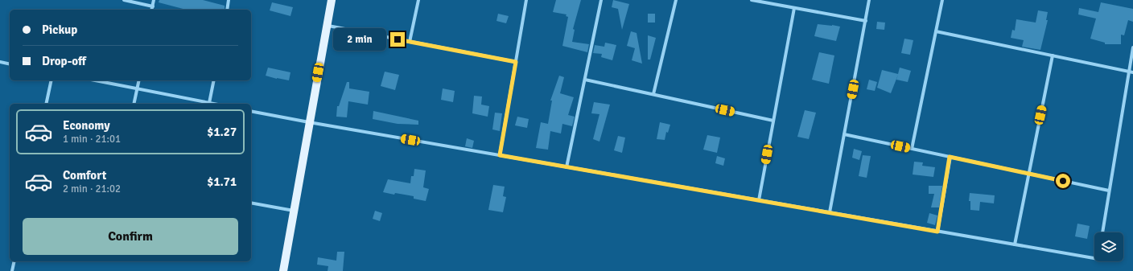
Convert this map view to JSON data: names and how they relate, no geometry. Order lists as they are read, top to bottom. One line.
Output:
{"page":{"banner":["Pickup","Drop-off"],"bubble":"2 min","list":[{"name":"Economy","note":"1 min · 21:01","value":"$1.27"},{"name":"Comfort","note":"2 min · 21:02","value":"$1.71"}],"buttons":"Confirm"}}
